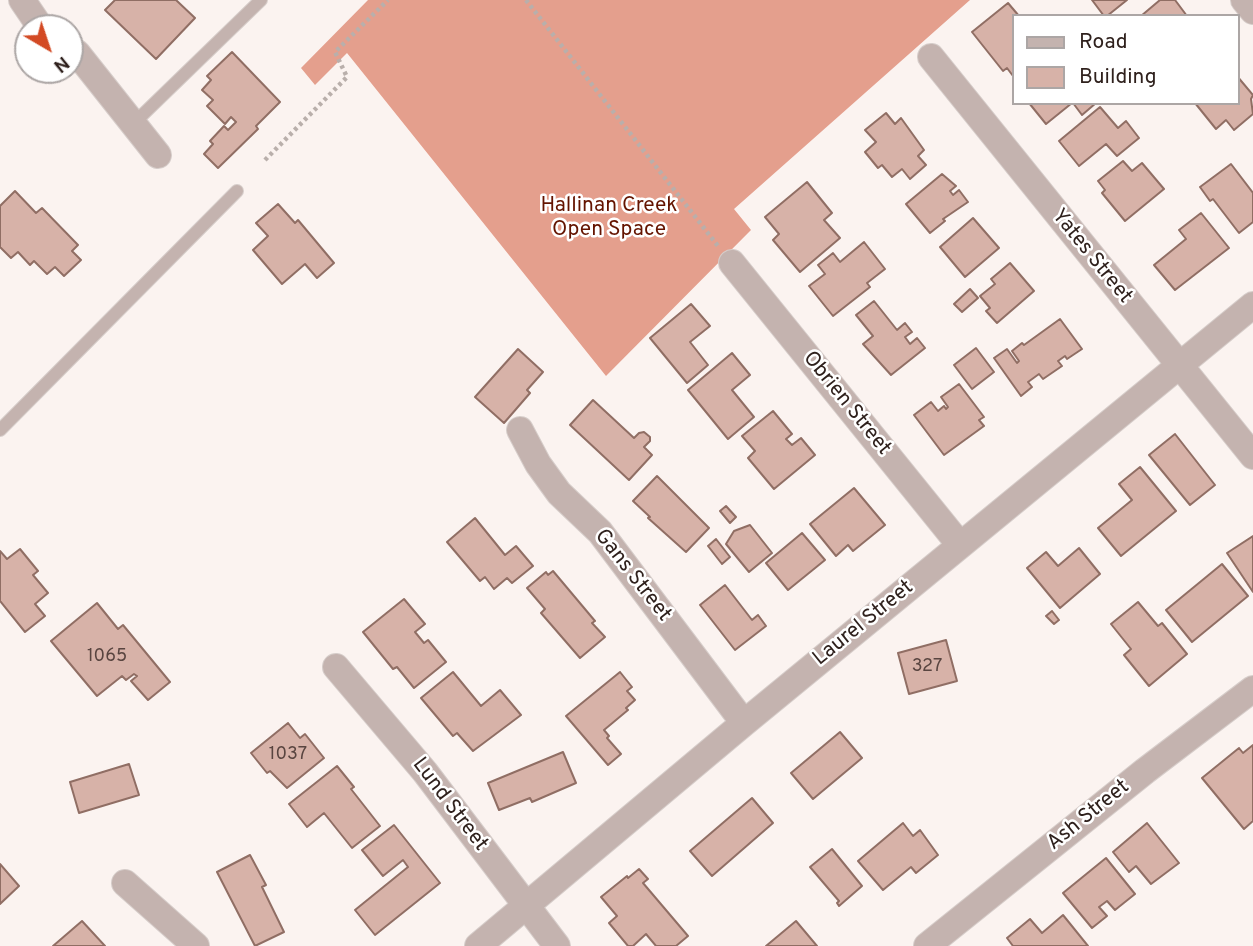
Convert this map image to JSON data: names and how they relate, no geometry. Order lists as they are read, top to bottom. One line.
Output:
{"streets":{"street":["Yates Street","Obrien Street","Gans Street","Laurel Street","Lund Street","Ash Street"]},"crossings":[["Yates Street","Laurel Street"],["Obrien Street","Laurel Street"],["Gans Street","Laurel Street"],["Laurel Street","Lund Street"]],"parks":["Hallinan Creek Open Space"],"house_numbers":["1065","327","1037"],"legend":["Road","Building"],"north":"bottom right"}
